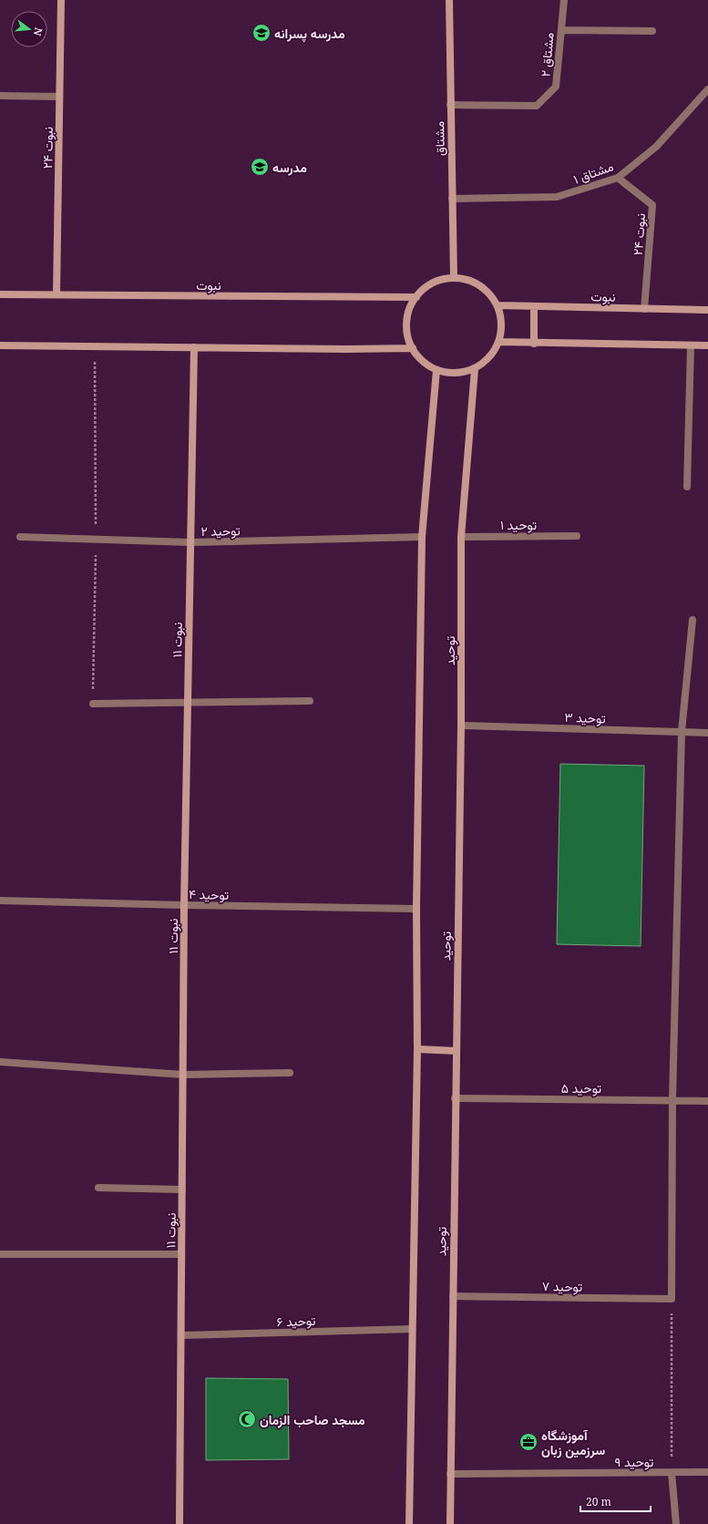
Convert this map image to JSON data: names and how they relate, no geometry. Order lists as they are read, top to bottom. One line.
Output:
{"streets":{"street":["مشتاق ۲","مشتاق","نبوت ۲۴","مشتاق ۱","نبوت","توحید ۱","توحید ۲","نبوت ۱۱","توحید","توحید ۳","توحید ۴","توحید ۵","توحید ۷","توحید ۶","توحید ۹"]},"crossings":[["مشتاق ۲","مشتاق"],["مشتاق","مشتاق ۱"],["مشتاق","نبوت"],["مشتاق","توحید"],["نبوت ۲۴","مشتاق ۱"],["نبوت ۲۴","نبوت"],["نبوت","توحید"],["توحید ۱","توحید"],["توحید ۲","نبوت ۱۱"],["نبوت ۱۱","توحید ۴"],["نبوت ۱۱","توحید ۶"],["توحید","توحید ۳"],["توحید","توحید ۵"],["توحید","توحید ۷"],["توحید","توحید ۹"]],"places":{"school or university":["مدرسه پسرانه","مدرسه"],"mosque":["مسجد صاحب الزمان"],"office":["آموزشگاه سرزمین زبان"]},"scale_bar":"20 m","north":"right"}
